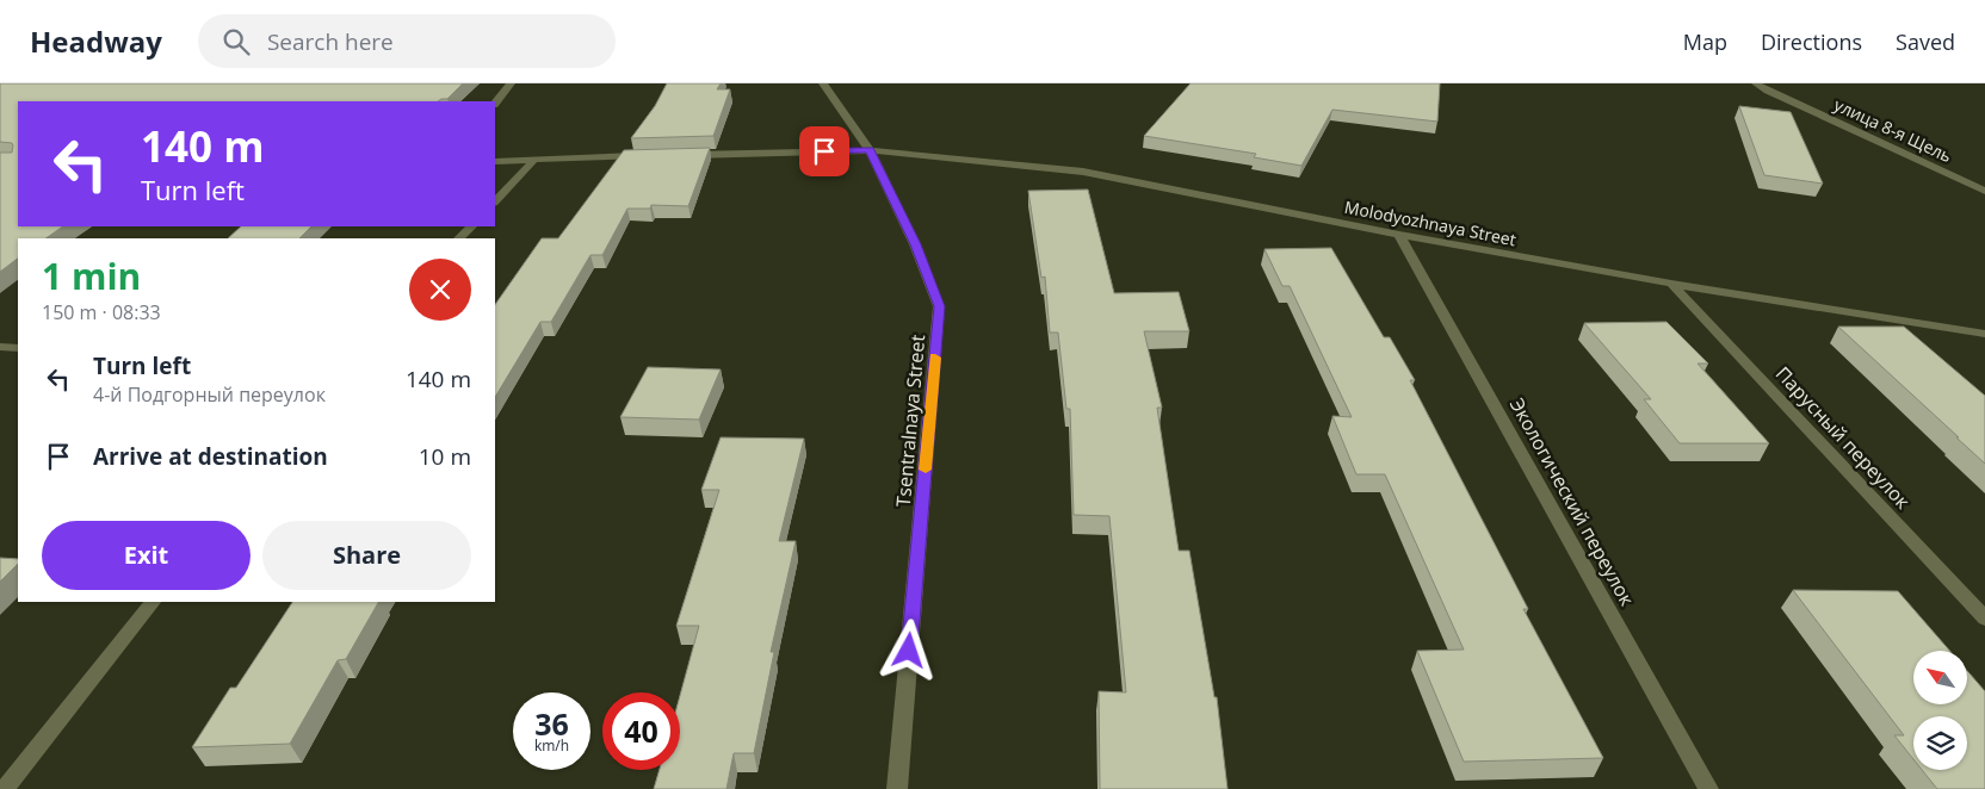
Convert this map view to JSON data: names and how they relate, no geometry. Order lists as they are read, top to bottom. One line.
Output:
{"streets":{"street":["улица 8-я Щель","Molodyozhnaya Street","Tsentralnaya Street","Парусный переулок","Экологический переулок"]},"crossings":[["Molodyozhnaya Street","Tsentralnaya Street"],["Molodyozhnaya Street","Парусный переулок"],["Molodyozhnaya Street","Экологический переулок"]],"north":"top left","page":{"header":"Headway","search":"Search here","nav":["Map","Directions","Saved"],"turn":["140 m","Turn left"],"heading":["1 min","150 m · 08:33"],"list":[{"name":"Turn left","note":"4-й Подгорный переулок","value":"140 m"},{"name":"Arrive at destination","value":"10 m"}],"buttons":["Exit","Share"],"speed":"36 km/h","limit":"40"}}
